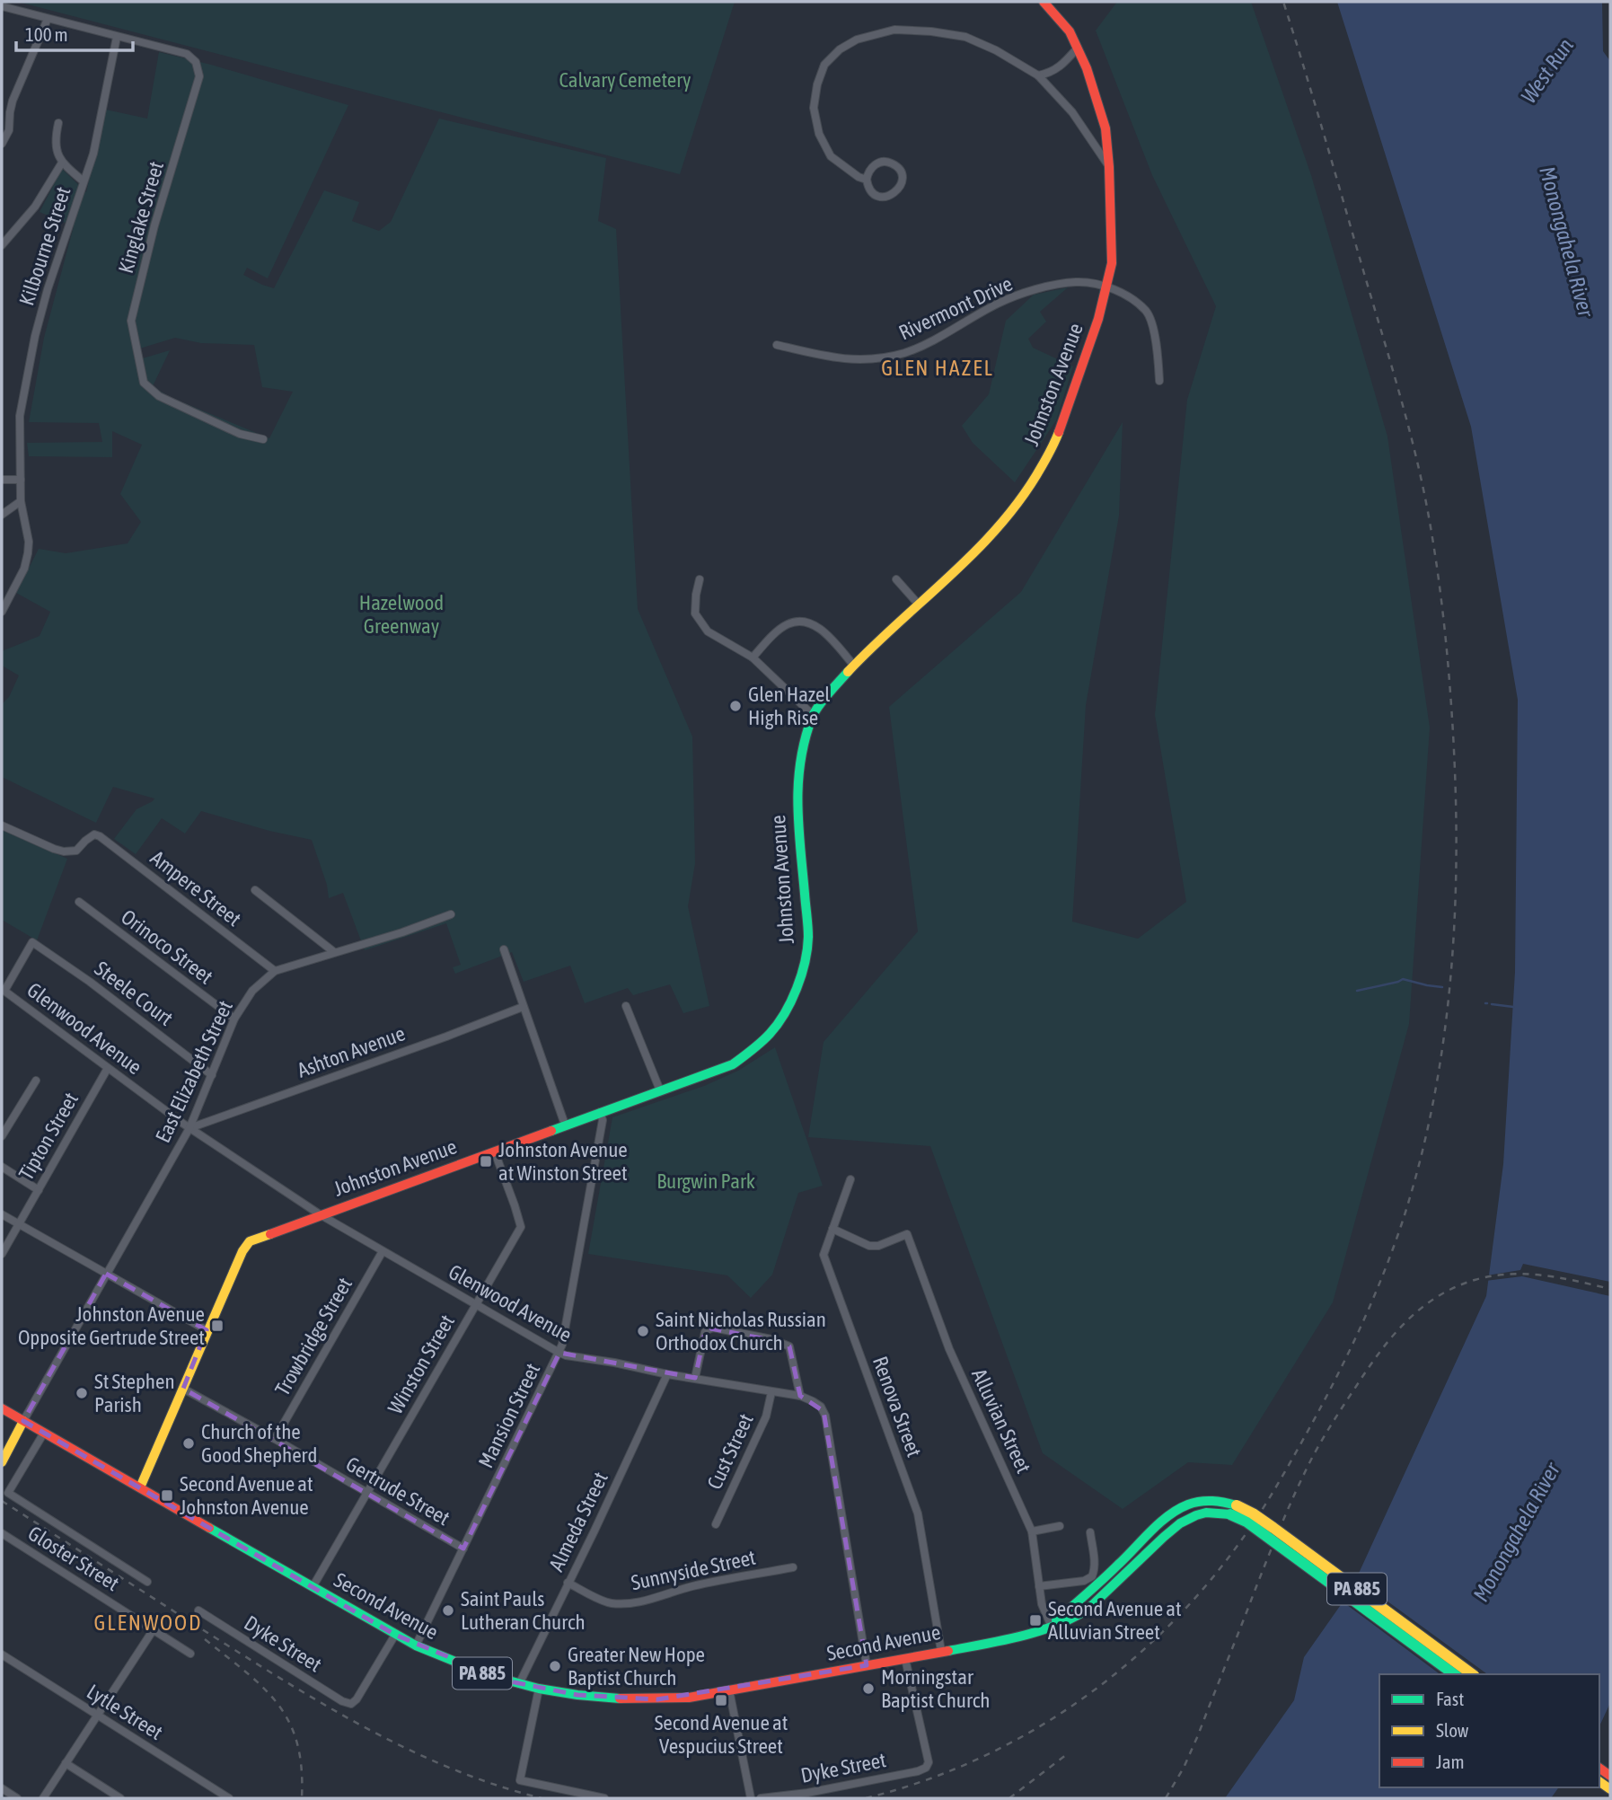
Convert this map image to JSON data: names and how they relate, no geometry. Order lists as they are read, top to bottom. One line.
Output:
{"streets":{"street":["Kinglake Street","Kilbourne Street","Rivermont Drive","Johnston Avenue","Ampere Street","Orinoco Street","Steele Court","Glenwood Avenue","Ashton Avenue","East Elizabeth Street","Tipton Street","Trowbridge Street","Winston Street","Renova Street","Mansion Street","Alluvian Street","Cust Street","Gertrude Street","Almeda Street","Gloster Street","Sunnyside Street","PA 885","Second Avenue","Dyke Street","Lytle Street"]},"crossings":[["Kinglake Street","Kilbourne Street"],["Rivermont Drive","Johnston Avenue"],["Johnston Avenue","Glenwood Avenue"],["Johnston Avenue","Winston Street"],["Johnston Avenue","Mansion Street"],["Johnston Avenue","Gertrude Street"],["Johnston Avenue","Second Avenue"],["Ampere Street","East Elizabeth Street"],["Orinoco Street","East Elizabeth Street"],["Steele Court","Glenwood Avenue"],["Steele Court","East Elizabeth Street"],["Glenwood Avenue","Ashton Avenue"],["Glenwood Avenue","East Elizabeth Street"],["Glenwood Avenue","Tipton Street"],["Glenwood Avenue","Trowbridge Street"],["Glenwood Avenue","Winston Street"],["Glenwood Avenue","Mansion Street"],["Glenwood Avenue","Cust Street"],["Glenwood Avenue","Almeda Street"],["Glenwood Avenue","Second Avenue"],["Ashton Avenue","East Elizabeth Street"],["East Elizabeth Street","Second Avenue"],["Trowbridge Street","Gertrude Street"],["Winston Street","Gertrude Street"],["Winston Street","Second Avenue"],["Renova Street","Alluvian Street"],["Renova Street","Second Avenue"],["Mansion Street","Gertrude Street"],["Mansion Street","Second Avenue"],["Alluvian Street","Second Avenue"],["Almeda Street","Sunnyside Street"],["Almeda Street","Second Avenue"],["PA 885","Second Avenue"],["Second Avenue","Dyke Street"]],"districts":["GLEN HAZEL","GLENWOOD"],"water":["West Run","Monongahela River"],"parks":["Calvary Cemetery","Hazelwood Greenway","Burgwin Park"],"places":{"other":["Glen Hazel High Rise","Saint Nicholas Russian Orthodox Church","St Stephen Parish","Church of the Good Shepherd","Saint Pauls Lutheran Church","Greater New Hope Baptist Church","Morningstar Baptist Church"],"transit":["Johnston Avenue at Winston Street","Johnston Avenue Opposite Gertrude Street","Second Avenue at Johnston Avenue","Second Avenue at Alluvian Street","Second Avenue at Vespucius Street"]},"legend":["Fast","Slow","Jam"],"scale_bar":"100 m"}
